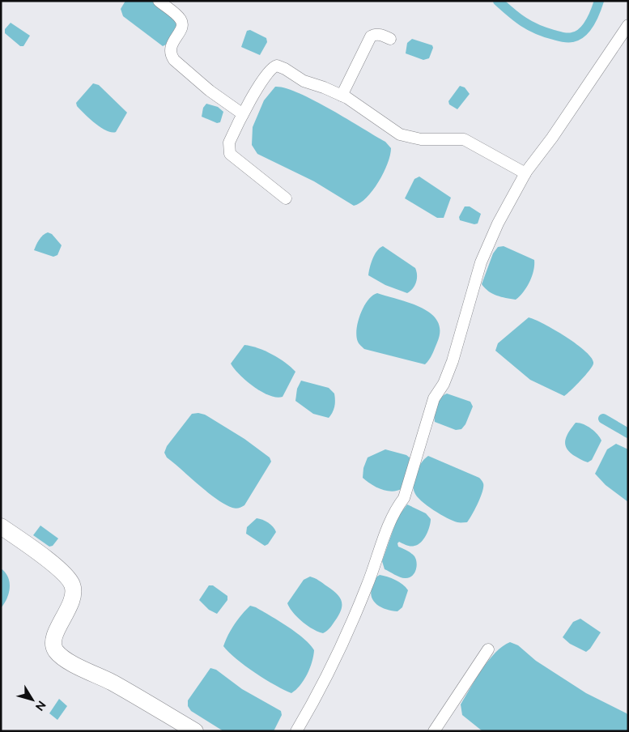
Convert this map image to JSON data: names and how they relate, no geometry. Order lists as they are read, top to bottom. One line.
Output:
{"north":"bottom right"}
